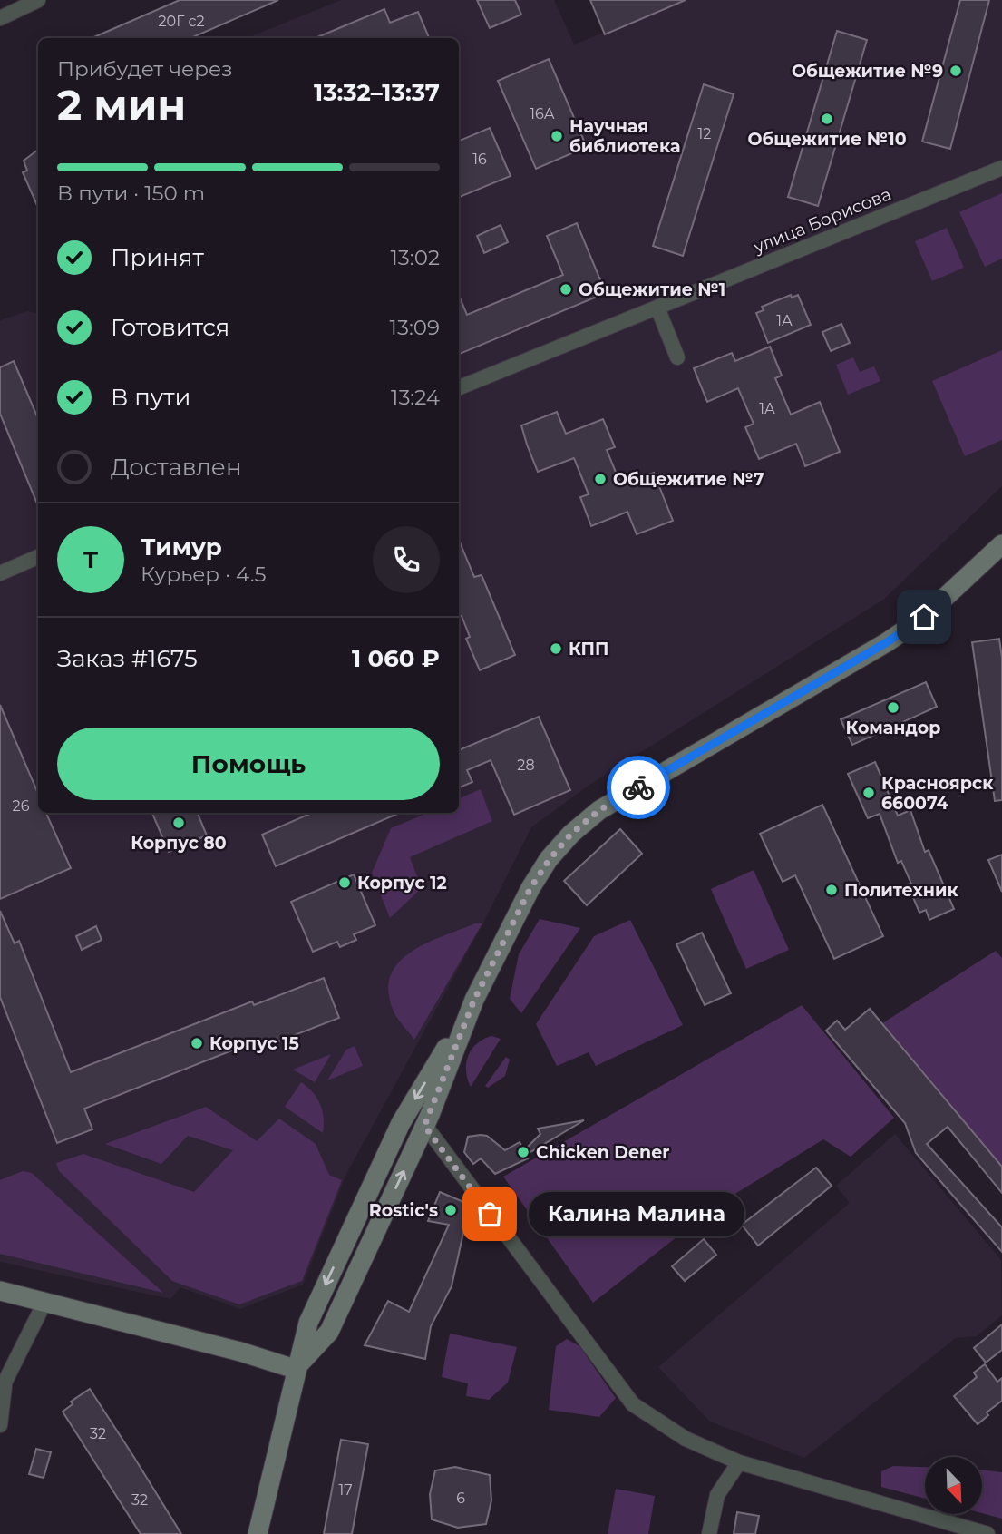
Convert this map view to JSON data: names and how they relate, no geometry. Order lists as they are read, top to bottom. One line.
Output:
{"streets":{"street":["улица Борисова"]},"places":["Общежитие №9","Общежитие №10","Научная библиотека","Общежитие №1","Общежитие №7","КПП","Командор","Красноярск 660074","Корпус 80","Корпус 12","Политехник","Корпус 15","Chicken Dener","Rostic's","Калина Малина"],"house_numbers":["20Г с2","16А","12","16","1А","1А","28","26","32","17","6","32"],"north":"bottom right","page":{"heading":["2 мин","Прибудет через","13:32–13:37"],"panel":["Тимур","Курьер · 4.5","Заказ #1675","1 060 ₽"],"bar":"В пути · 150 m","list":[["Принят","13:02"],["Готовится","13:09"],["В пути","13:24"],"Доставлен"],"round":"Т","buttons":"Помощь","bubble":"Калина Малина"}}
